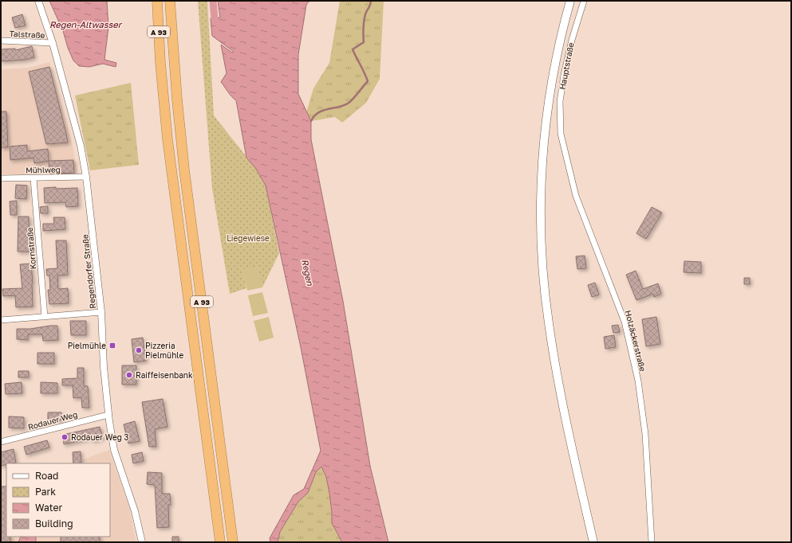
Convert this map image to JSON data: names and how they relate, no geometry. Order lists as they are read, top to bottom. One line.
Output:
{"streets":{"highway":["A 93"],"main road":["Hauptstraße"],"street":["Talstraße","Mühlweg","Kornstraße","Regendorfer Straße","Holzäckerstraße","Rodauer Weg"]},"crossings":[["Talstraße","Regendorfer Straße"],["Hauptstraße","Holzäckerstraße"],["Mühlweg","Kornstraße"],["Mühlweg","Regendorfer Straße"],["Regendorfer Straße","Rodauer Weg"]],"water":["Regen-Altwasser","Regen"],"parks":["Liegewiese"],"places":{"transit":["Pielmühle"],"other":["Pizzeria Pielmühle","Raiffeisenbank","Rodauer Weg 3"]},"legend":["Road","Park","Water","Building"]}
